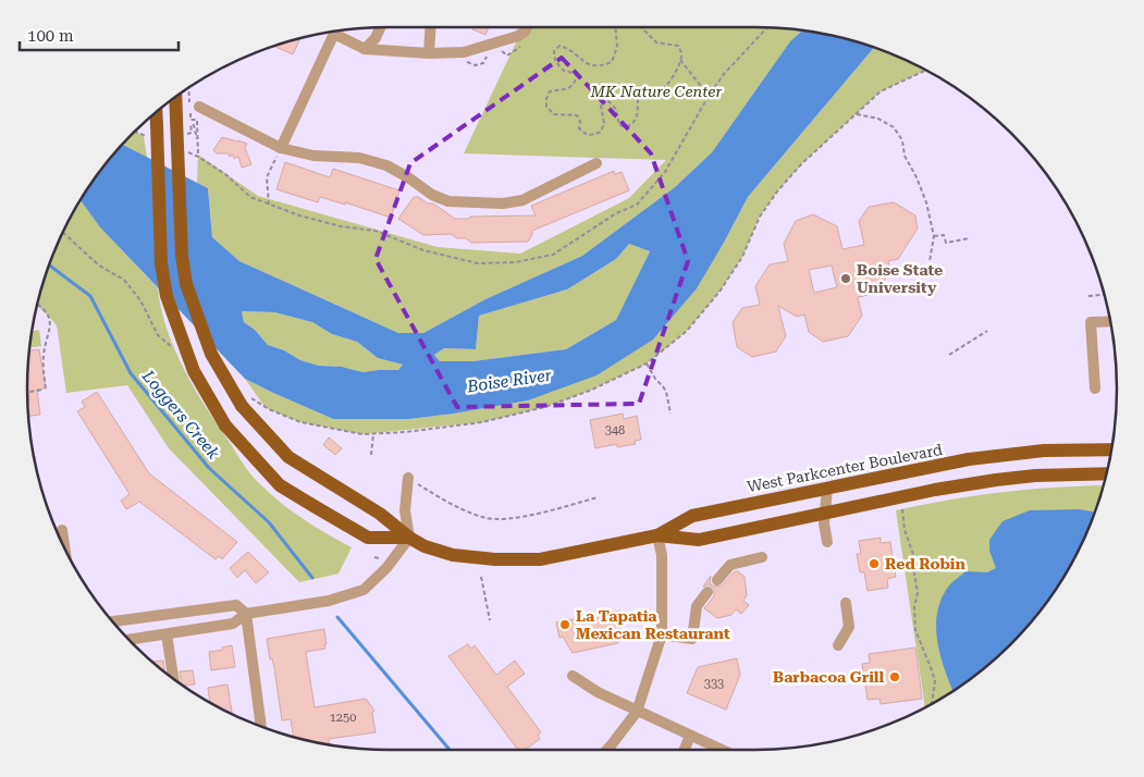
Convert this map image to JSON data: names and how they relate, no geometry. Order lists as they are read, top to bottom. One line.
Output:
{"streets":{"main road":["West Parkcenter Boulevard"]},"water":["Boise River","Loggers Creek"],"parks":["MK Nature Center"],"places":["Boise State University","Red Robin","La Tapatia Mexican Restaurant","Barbacoa Grill"],"house_numbers":["348","333","1250"],"scale_bar":"100 m"}
